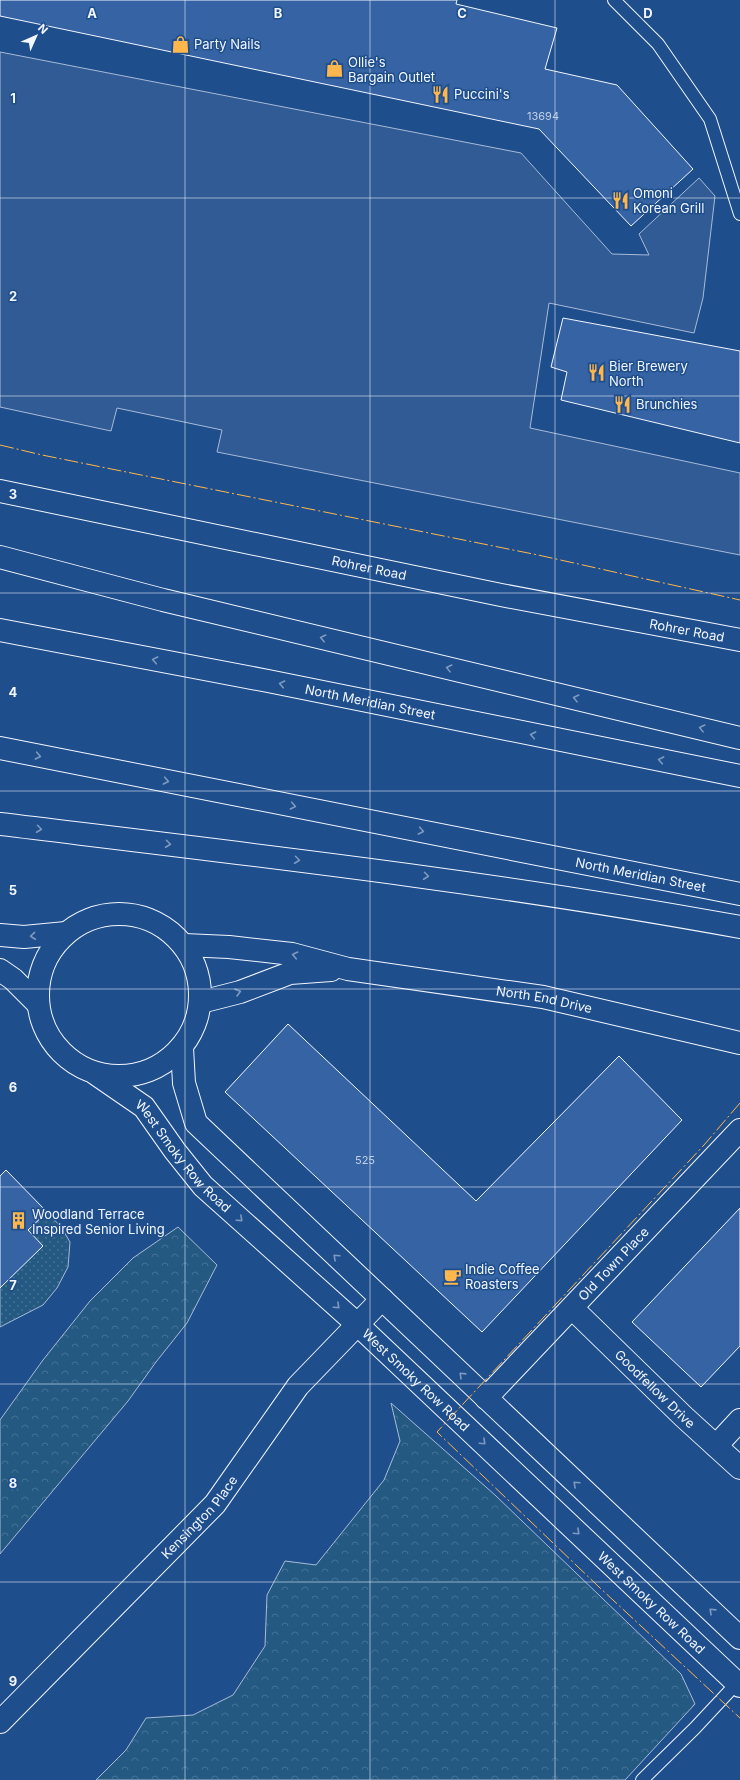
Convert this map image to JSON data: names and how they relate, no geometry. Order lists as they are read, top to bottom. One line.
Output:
{"streets":{"main road":["Rohrer Road","North Meridian Street","North End Drive","West Smoky Row Road","Old Town Place","Goodfellow Drive","Kensington Place"]},"crossings":[["West Smoky Row Road","Kensington Place"],["Old Town Place","Goodfellow Drive"]],"places":{"shop":["Party Nails","Ollie's Bargain Outlet"],"restaurant":["Puccini's","Omoni Korean Grill","Bier Brewery North","Brunchies"],"building":["Woodland Terrace Inspired Senior Living"],"cafe":["Indie Coffee Roasters"]},"house_numbers":["13694","525"],"north":"top right","grid":{"columns":["A","B","C","D"],"rows":["1","2","3","4","5","6","7","8","9"]}}
